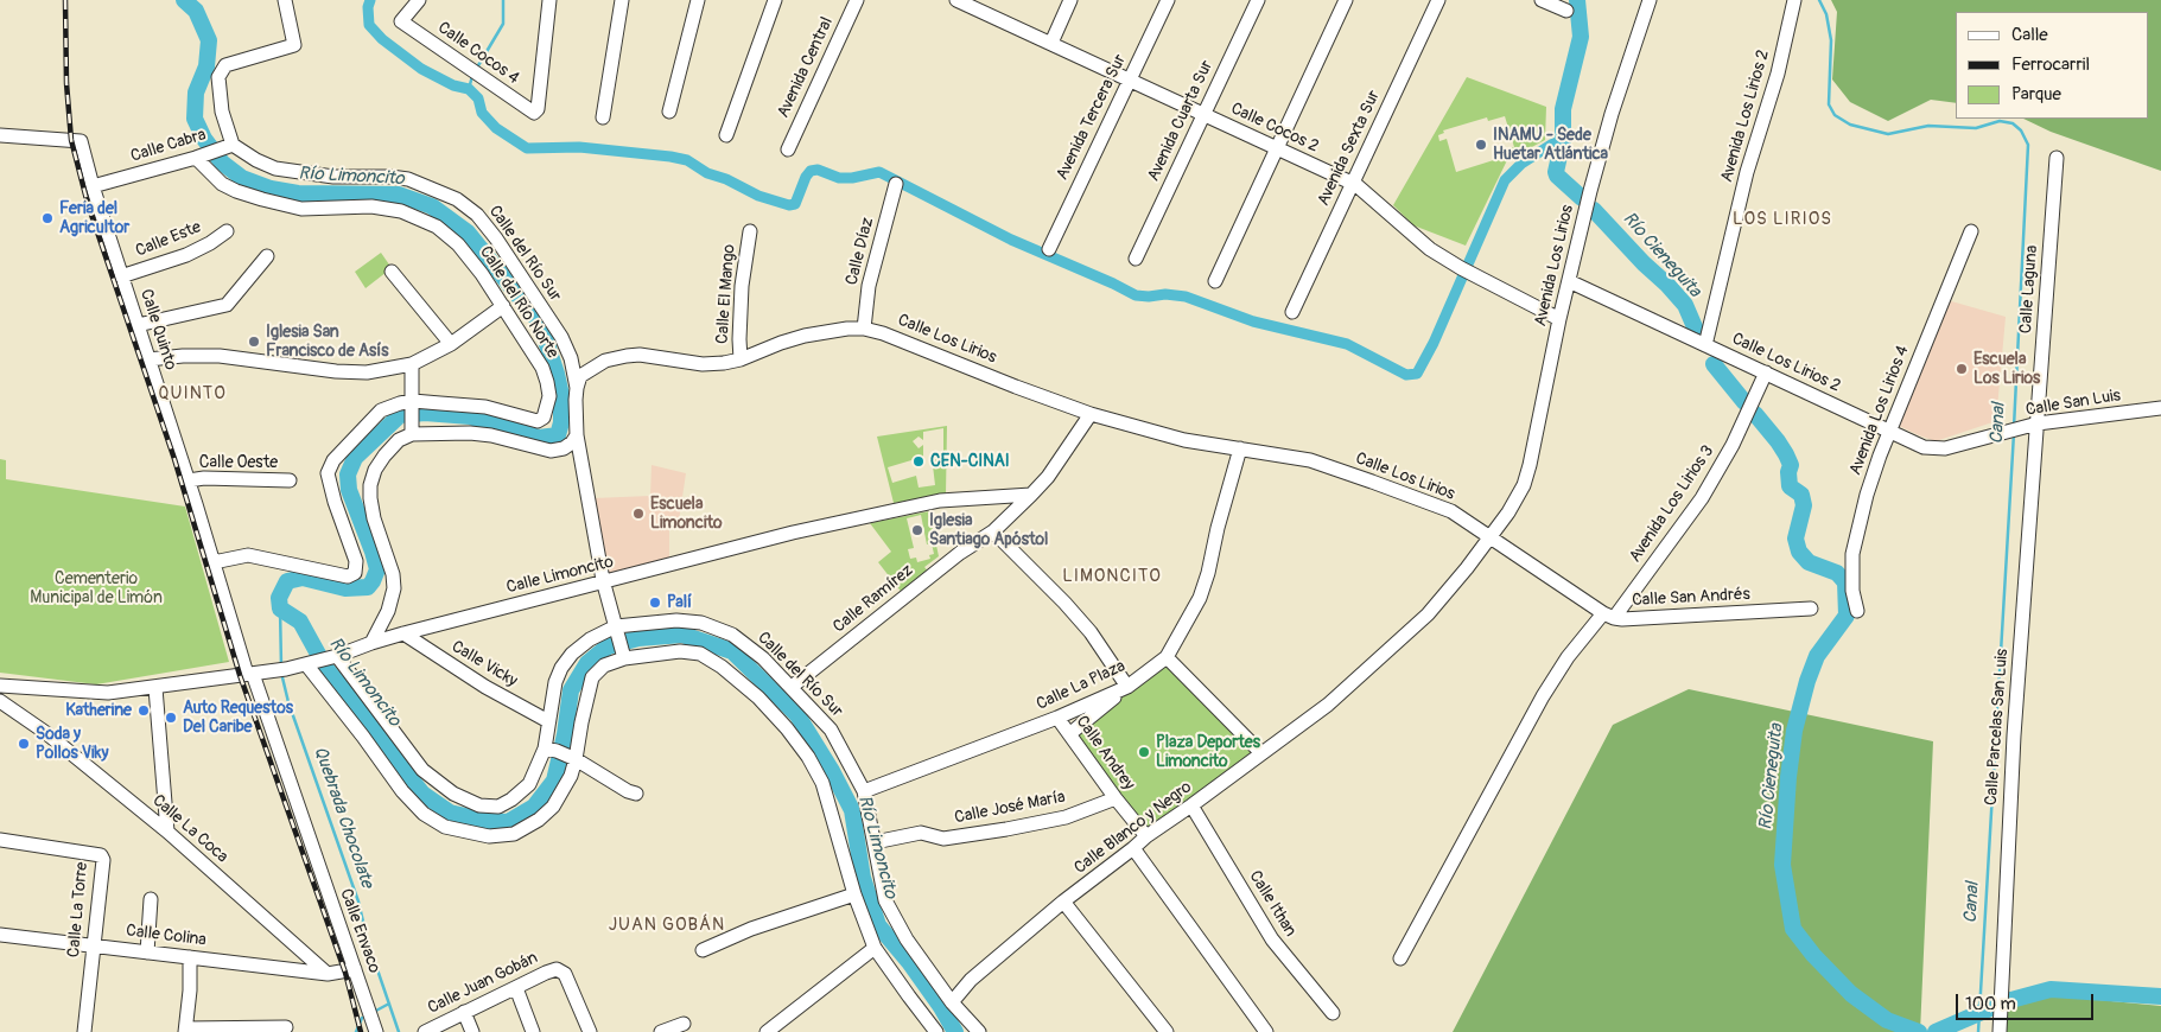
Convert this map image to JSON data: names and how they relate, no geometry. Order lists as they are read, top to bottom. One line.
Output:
{"streets":{"street":["Calle Cocos 4","Avenida Central","Avenida Los Lirios 2","Avenida Tercera Sur","Avenida Cuarta Sur","Calle Cocos 2","Calle Cabra","Avenida Sexta Sur","Calle Este","Calle Díaz","Calle del Río Sur","Avenida Los Lirios","Calle Laguna","Calle El Mango","Calle del Río Norte","Calle Quinto","Calle Los Lirios","Calle Los Lirios 2","Calle San Luis","Avenida Los Lirios 4","Calle Oeste","Avenida Los Lirios 3","Calle Limoncito","Calle San Andrés","Calle Ramírez","Calle Vicky","Calle La Plaza","Calle Parcelas San Luis","Calle Andrey","Calle José María","Calle Blanco y Negro","Calle La Coca","Calle Ithan","Calle La Torre","Calle Envaco","Calle Colina","Calle Juan Gobán"]},"crossings":[["Avenida Los Lirios 2","Calle Los Lirios 2"],["Avenida Tercera Sur","Calle Cocos 2"],["Avenida Cuarta Sur","Calle Cocos 2"],["Calle Cocos 2","Avenida Sexta Sur"],["Calle Cocos 2","Avenida Los Lirios"],["Calle Cabra","Calle del Río Sur"],["Calle Cabra","Calle del Río Norte"],["Calle Cabra","Calle Quinto"],["Calle Este","Calle Quinto"],["Calle Díaz","Calle Los Lirios"],["Calle del Río Sur","Calle Los Lirios"],["Calle del Río Sur","Calle Limoncito"],["Calle del Río Sur","Calle Ramírez"],["Calle del Río Sur","Calle Vicky"],["Calle del Río Sur","Calle La Plaza"],["Calle del Río Sur","Calle José María"],["Calle del Río Sur","Calle Blanco y Negro"],["Avenida Los Lirios","Calle Los Lirios"],["Avenida Los Lirios","Calle Los Lirios 2"],["Avenida Los Lirios","Calle Blanco y Negro"],["Calle Laguna","Calle San Luis"],["Calle Laguna","Calle Parcelas San Luis"],["Calle El Mango","Calle Los Lirios"],["Calle del Río Norte","Calle Quinto"],["Calle Quinto","Calle Oeste"],["Calle Quinto","Calle Limoncito"],["Calle Quinto","Calle Envaco"],["Calle Los Lirios","Calle La Plaza"],["Calle Los Lirios","Calle Blanco y Negro"],["Calle Los Lirios 2","Calle San Luis"],["Calle Los Lirios 2","Avenida Los Lirios 4"],["Calle Los Lirios 2","Avenida Los Lirios 3"],["Calle San Luis","Calle Parcelas San Luis"],["Avenida Los Lirios 3","Calle San Andrés"],["Calle Limoncito","Calle Ramírez"],["Calle Limoncito","Calle Vicky"],["Calle Limoncito","Calle Envaco"],["Calle La Plaza","Calle Andrey"],["Calle Andrey","Calle José María"],["Calle Andrey","Calle Blanco y Negro"],["Calle Blanco y Negro","Calle Ithan"],["Calle La Coca","Calle Colina"],["Calle La Torre","Calle Colina"]],"districts":["LOS LIRIOS","QUINTO","LIMONCITO","JUAN GOBÁN"],"water":["Río Limoncito","Río Cieneguita","Canal","Quebrada Chocolate"],"parks":["Cementerio Municipal de Limón"],"places":["INAMU - Sede Huetar Atlántica","Feria del Agricultor","Iglesia San Francisco de Asís","Escuela Los Lirios","CEN-CINAI","Escuela Limoncito","Iglesia Santiago Apóstol","Palí","Katherine","Auto Requestos Del Caribe","Soda y Pollos Viky","Plaza Deportes Limoncito"],"legend":["Calle","Ferrocarril","Parque"],"scale_bar":"100 m"}
